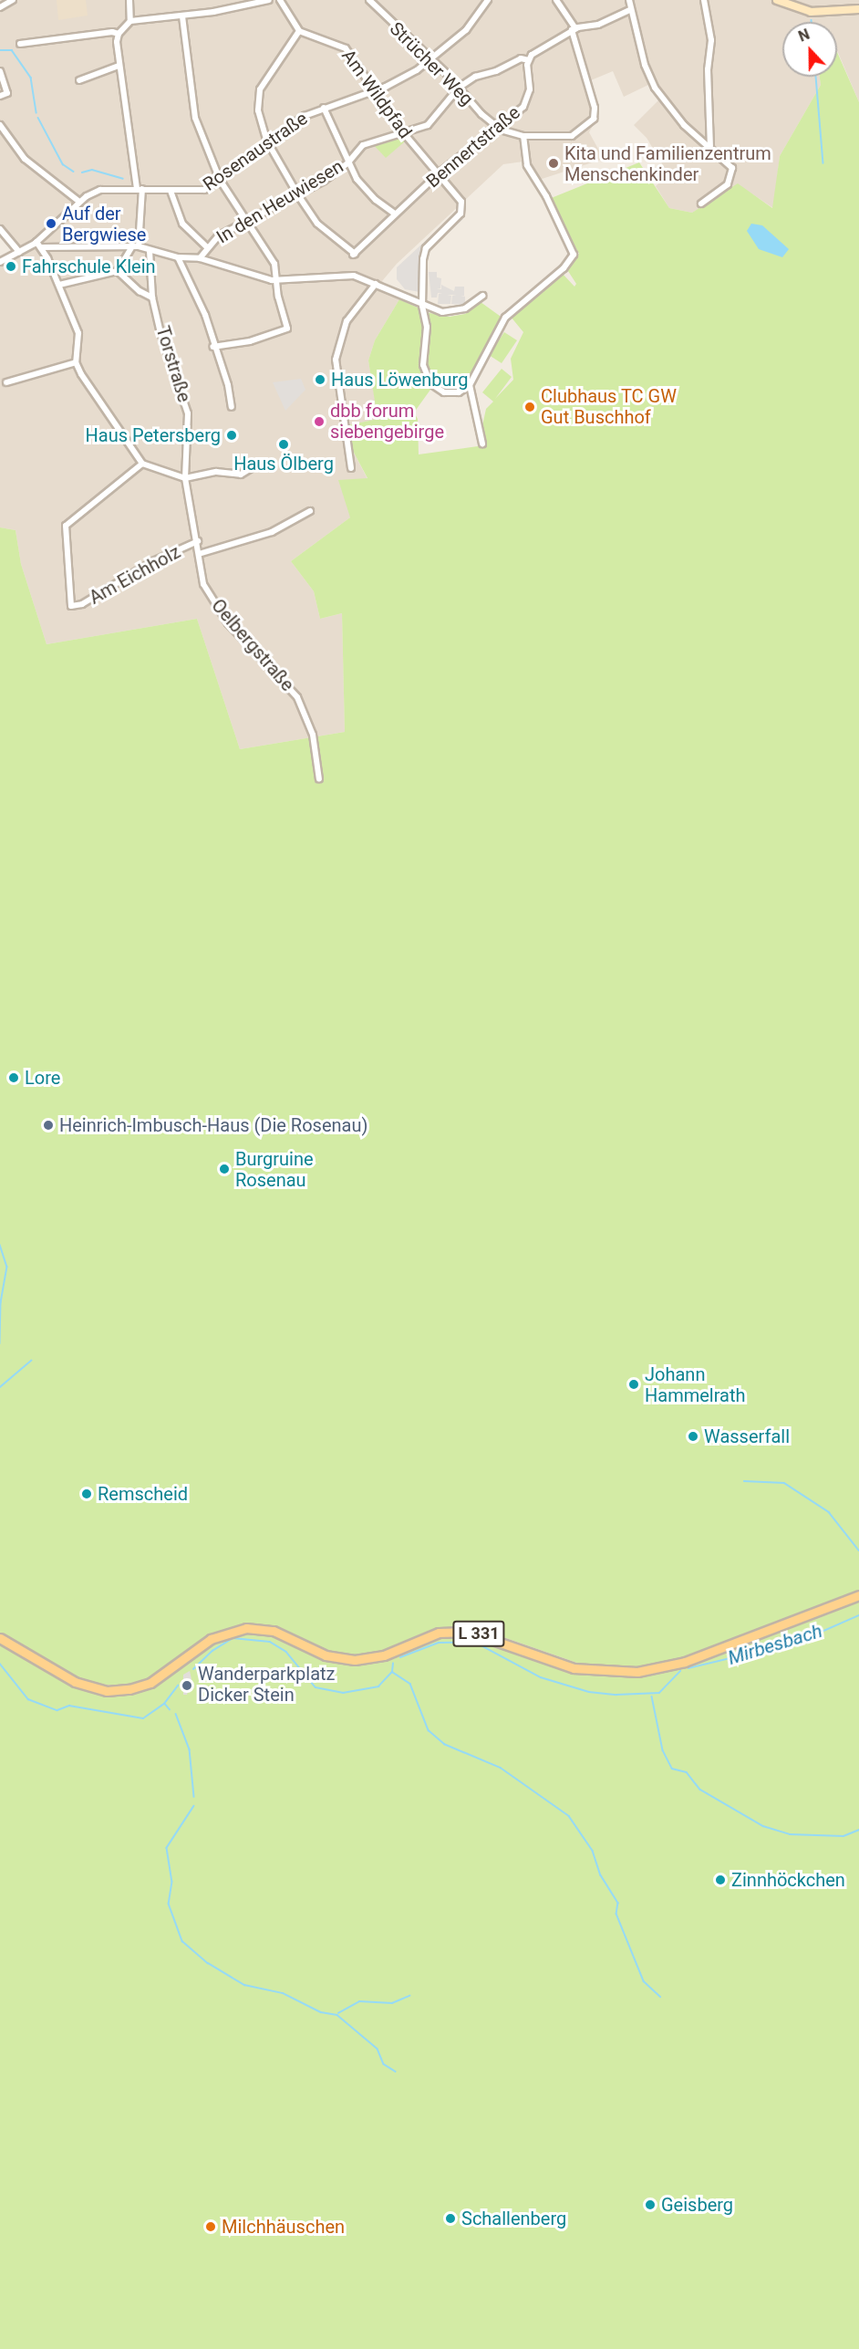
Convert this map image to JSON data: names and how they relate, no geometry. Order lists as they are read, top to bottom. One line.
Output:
{"streets":{"main road":["L 331"],"street":["Strücher Weg","Am Wildpfad","Bennertstraße","Rosenaustraße","In den Heuwiesen","Torstraße","Am Eichholz","Oelbergstraße"]},"crossings":[["Strücher Weg","Bennertstraße"],["Strücher Weg","Rosenaustraße"],["Strücher Weg","In den Heuwiesen"],["Am Wildpfad","Bennertstraße"],["Am Wildpfad","Rosenaustraße"],["Am Wildpfad","In den Heuwiesen"],["Bennertstraße","In den Heuwiesen"],["Torstraße","Oelbergstraße"],["Am Eichholz","Oelbergstraße"]],"water":["Mirbesbach"],"places":["Kita und Familienzentrum Menschenkinder","Auf der Bergwiese","Fahrschule Klein","Haus Löwenburg","Clubhaus TC GW Gut Buschhof","dbb forum siebengebirge","Haus Petersberg","Haus Ölberg","Lore","Heinrich-Imbusch-Haus (Die Rosenau)","Burgruine Rosenau","Johann Hammelrath","Wasserfall","Remscheid","Wanderparkplatz Dicker Stein","Zinnhöckchen","Geisberg","Schallenberg","Milchhäuschen"],"north":"top"}
